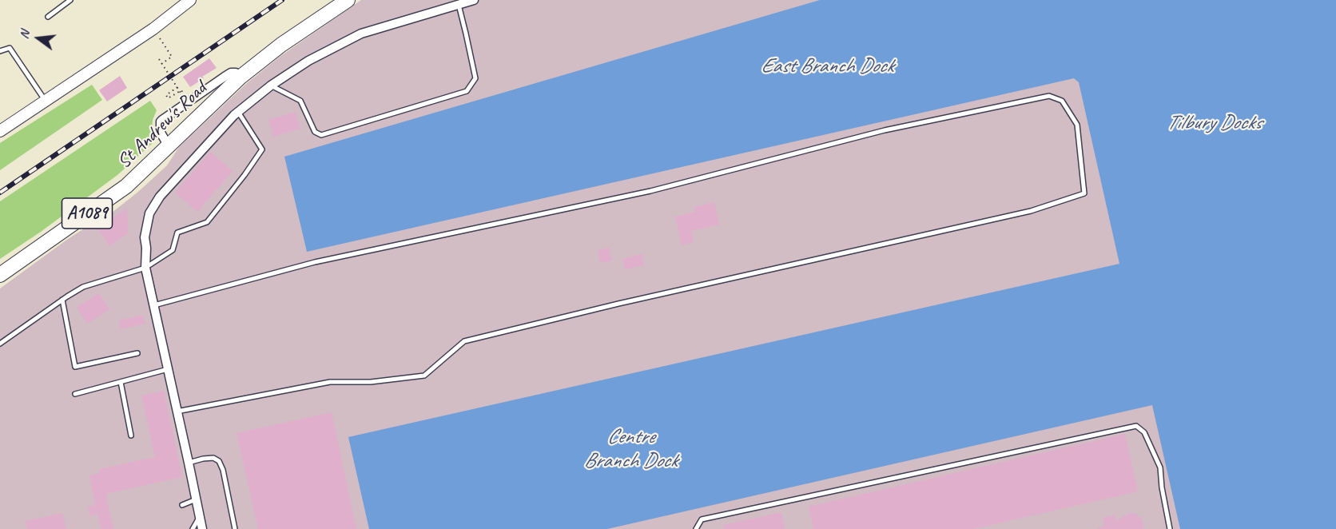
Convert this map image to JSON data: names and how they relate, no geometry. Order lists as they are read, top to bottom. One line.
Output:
{"streets":{"highway":["St Andrew's Road","A1089"]},"water":["East Branch Dock","Tilbury Docks","Centre Branch Dock"],"north":"left"}
